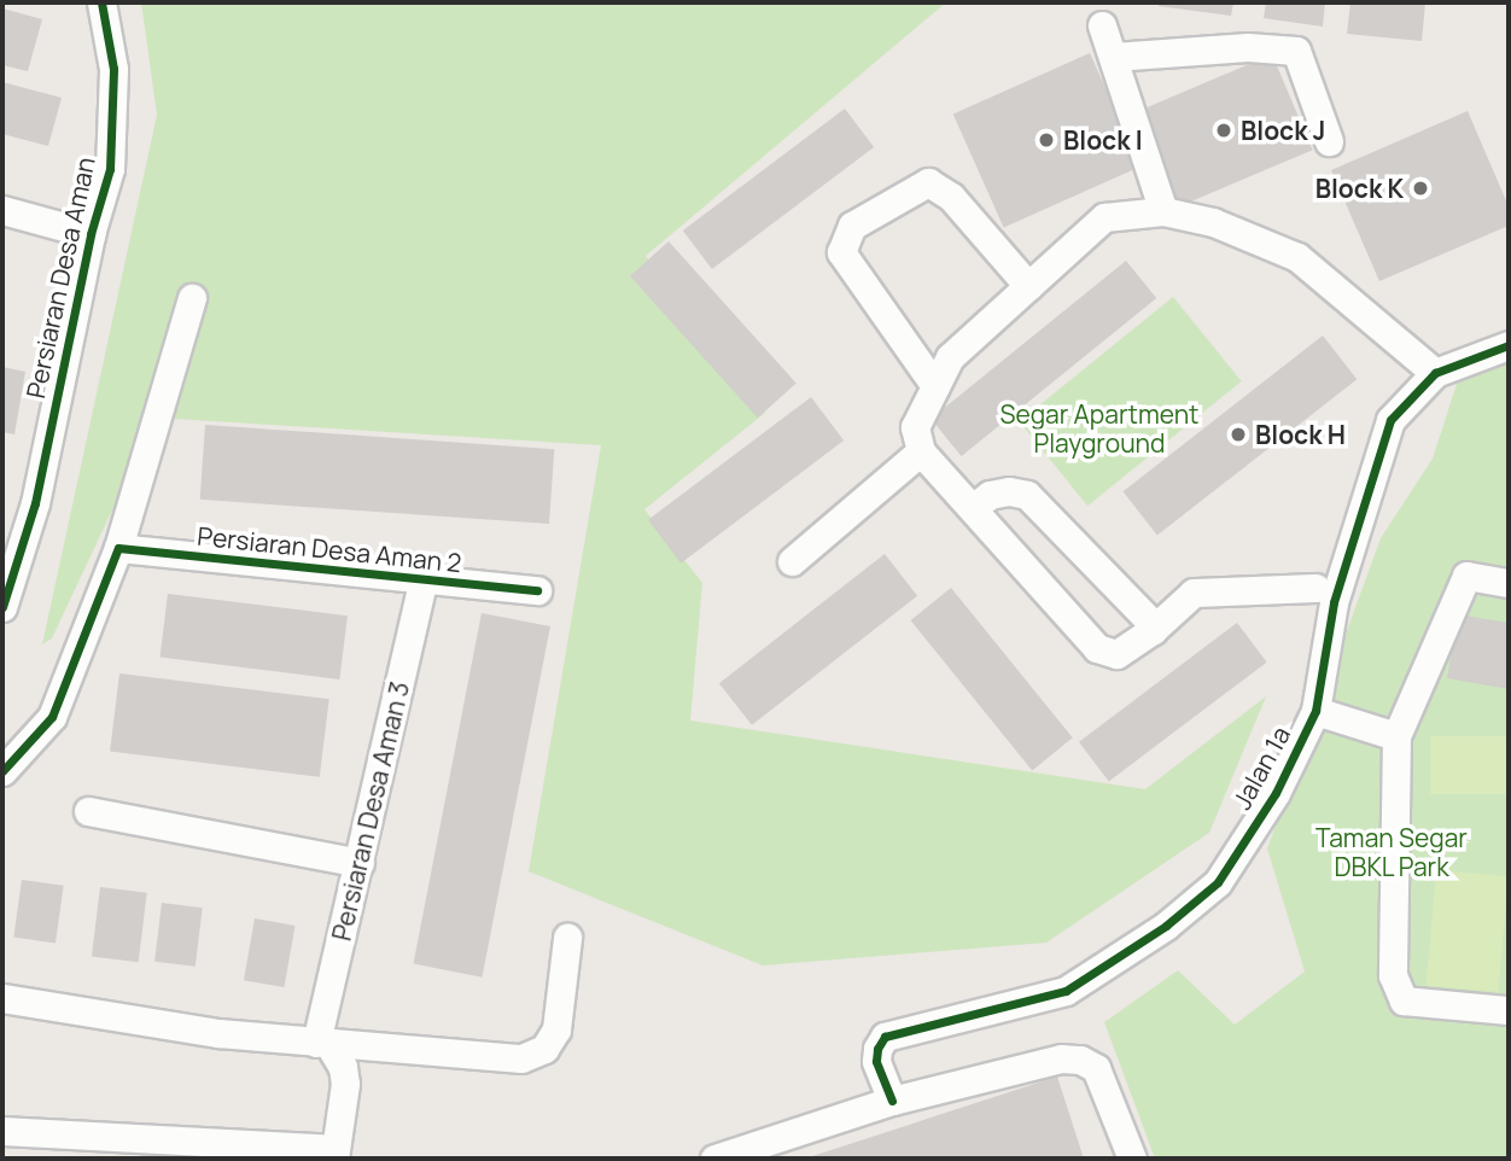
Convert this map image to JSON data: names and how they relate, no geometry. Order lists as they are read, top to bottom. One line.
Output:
{"streets":{"street":["Persiaran Desa Aman","Persiaran Desa Aman 2","Jalan 1a","Persiaran Desa Aman 3"]},"crossings":[["Persiaran Desa Aman 2","Persiaran Desa Aman 3"]],"parks":["Segar Apartment Playground","Taman Segar DBKL Park"],"places":["Block J","Block I","Block K","Block H"]}
